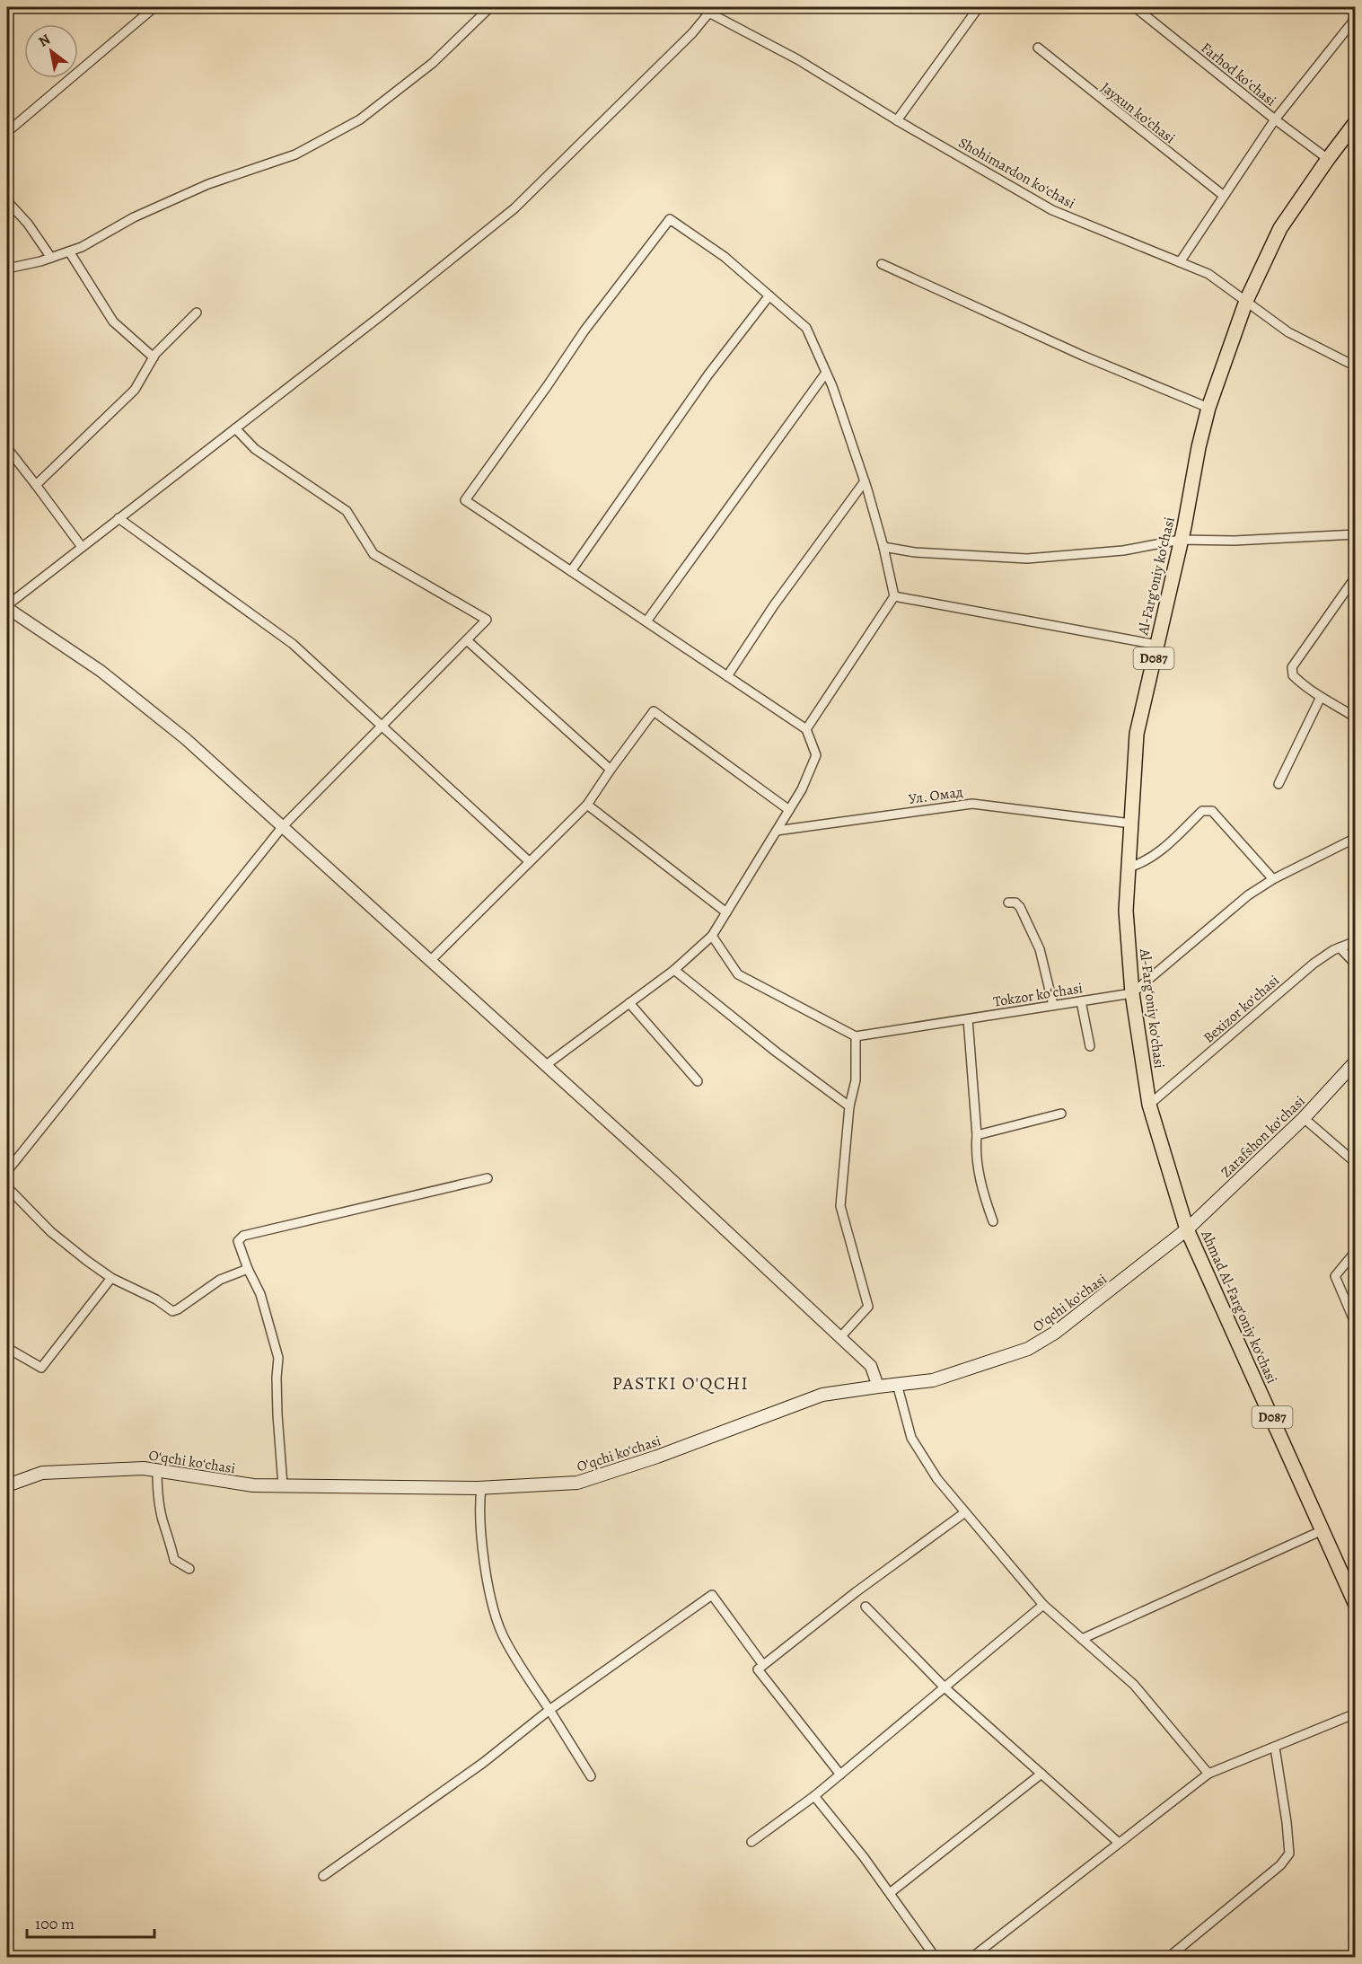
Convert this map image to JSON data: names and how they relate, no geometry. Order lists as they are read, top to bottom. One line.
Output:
{"streets":{"main road":["Al-Fargʻoniy koʻchasi","D087","Zarafshon koʻchasi","Oʻqchi koʻchasi","Ahmad Al-Fargʻoniy koʻchasi"],"street":["Farhod koʻchasi","Jayxun koʻchasi","Shohimardon koʻchasi","Ул. Омад","Tokzor koʻchasi","Bexizor koʻchasi"]},"crossings":[["Farhod koʻchasi","Al-Fargʻoniy koʻchasi"],["Shohimardon koʻchasi","Al-Fargʻoniy koʻchasi"],["Al-Fargʻoniy koʻchasi","Ул. Омад"],["Al-Fargʻoniy koʻchasi","Tokzor koʻchasi"],["Al-Fargʻoniy koʻchasi","Bexizor koʻchasi"],["Al-Fargʻoniy koʻchasi","Zarafshon koʻchasi"],["Al-Fargʻoniy koʻchasi","Oʻqchi koʻchasi"],["Al-Fargʻoniy koʻchasi","Ahmad Al-Fargʻoniy koʻchasi"],["Zarafshon koʻchasi","Oʻqchi koʻchasi"],["Zarafshon koʻchasi","Ahmad Al-Fargʻoniy koʻchasi"],["Oʻqchi koʻchasi","Ahmad Al-Fargʻoniy koʻchasi"]],"districts":["PASTKI O'QCHI"],"scale_bar":"100 m","north":"top left"}
